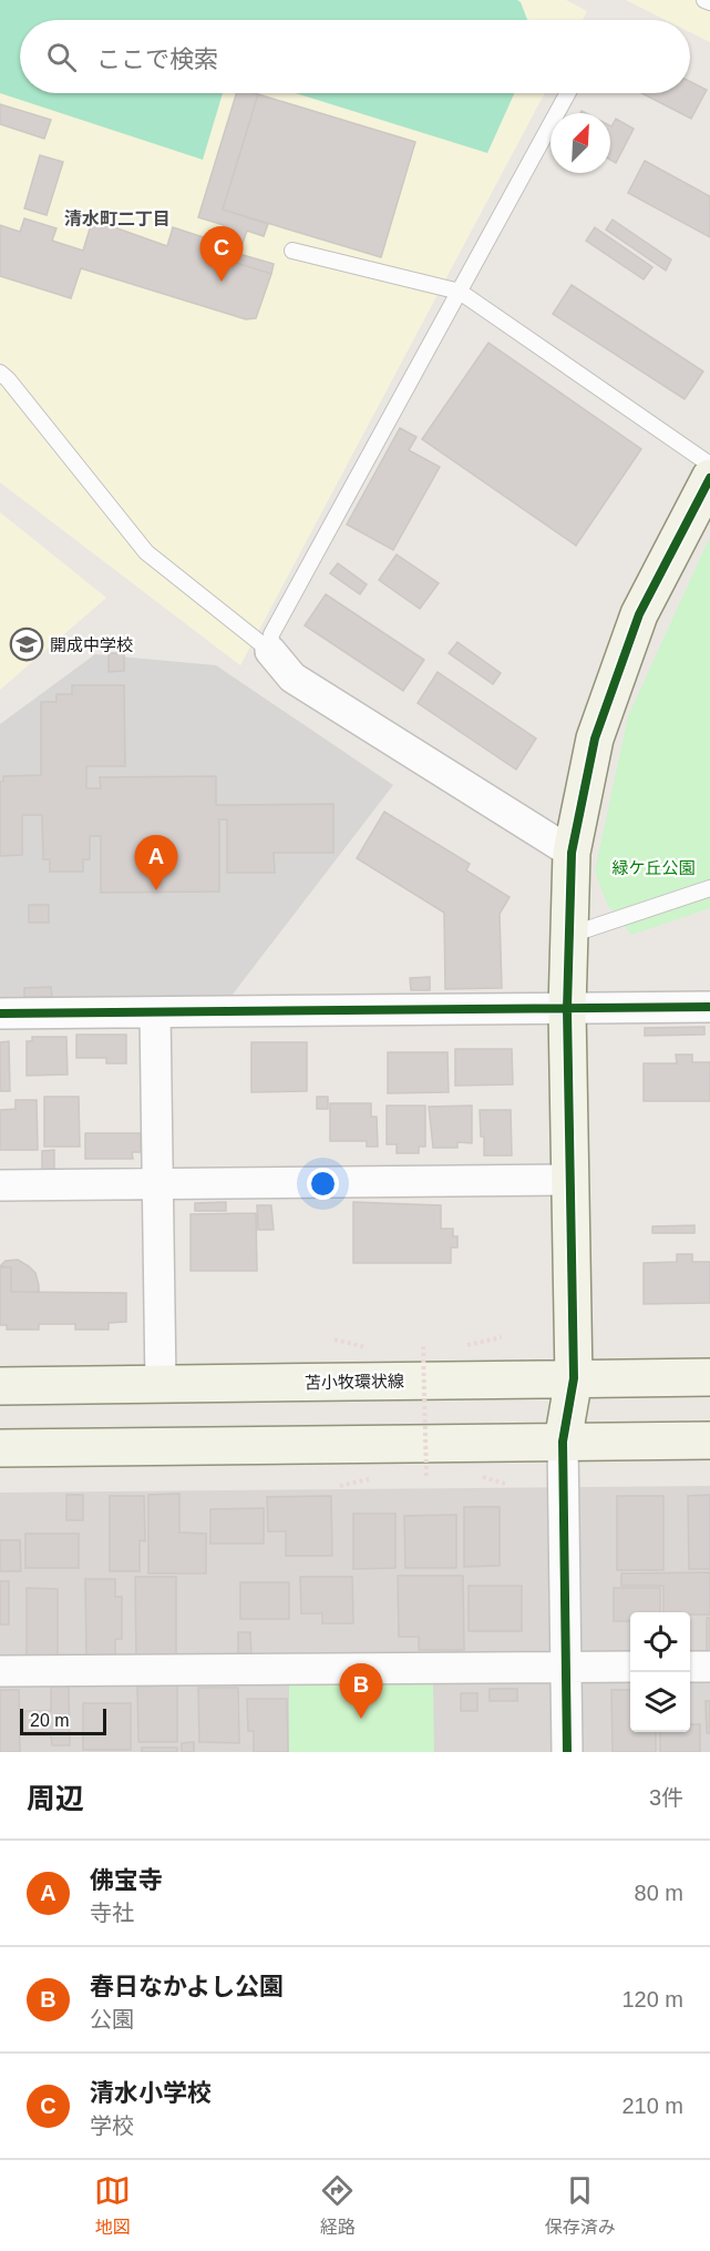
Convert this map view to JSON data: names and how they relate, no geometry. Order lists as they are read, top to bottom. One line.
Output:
{"streets":{"main road":["苫小牧環状線"]},"districts":["清水町二丁目"],"parks":["緑ケ丘公園"],"places":{"school or university":["開成中学校"]},"scale_bar":"20 m","north":"top right","page":{"search":"ここで検索","pins":["C","A","B"],"scale":"20 m","heading":["周辺","3件"],"list":[{"mark":"A","name":"佛宝寺","note":"寺社","value":"80 m"},{"mark":"B","name":"春日なかよし公園","note":"公園","value":"120 m"},{"mark":"C","name":"清水小学校","note":"学校","value":"210 m"}],"nav":["地図","経路","保存済み"]}}
